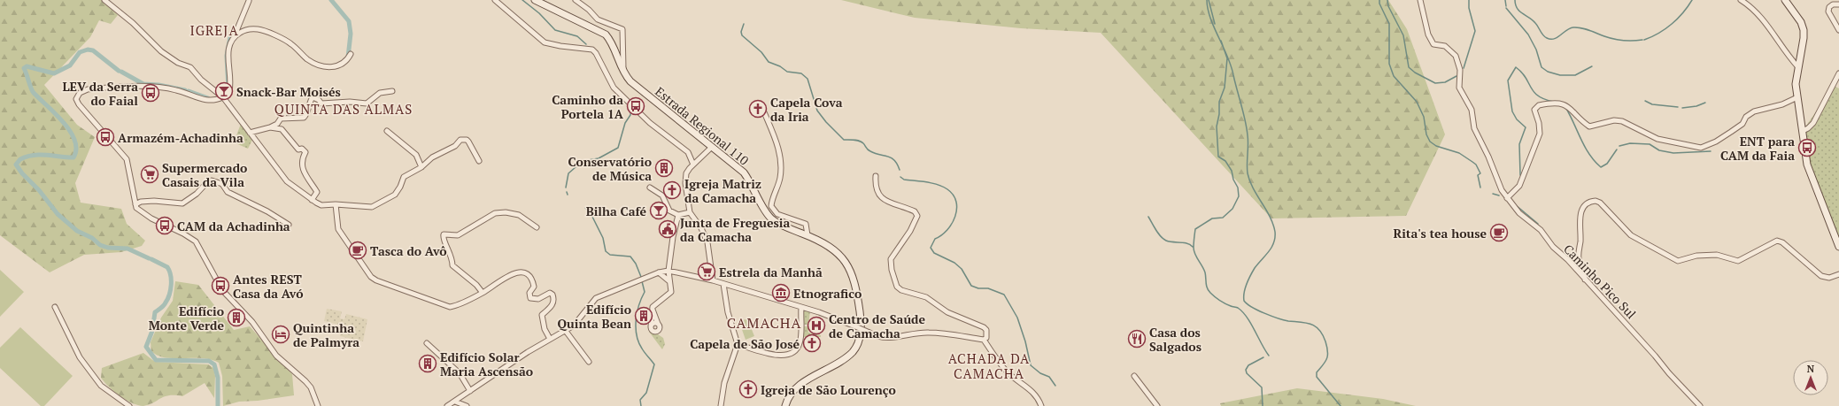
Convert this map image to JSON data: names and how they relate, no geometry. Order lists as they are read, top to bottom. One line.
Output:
{"streets":{"main road":["Estrada Regional 110"],"street":["Caminho Pico Sul"]},"districts":["IGREJA","QUINTA DAS ALMAS","CAMACHA","ACHADA DA CAMACHA"],"places":{"bar":["Snack-Bar Moisés","Bilha Café"],"bus stop":["LEV da Serra do Faial","Caminho da Portela 1A","Armazém-Achadinha","ENT para CAM da Faia","CAM da Achadinha","Antes REST Casa da Avó"],"church":["Capela Cova da Iria","Igreja Matriz da Camacha","Capela de São José","Igreja de São Lourenço"],"building":["Conservatório de Música","Edifício Quinta Bean","Edifício Monte Verde","Edifício Solar Maria Ascensão"],"supermarket":["Supermercado Casais da Vila","Estrela da Manhã"],"public building":["Junta de Freguesia da Camacha"],"cafe":["Rita's tea house","Tasca do Avô"],"museum":["Etnografico"],"hospital":["Centro de Saúde de Camacha"],"hotel":["Quintinha de Palmyra"],"restaurant":["Casa dos Salgados"]},"north":"top"}
